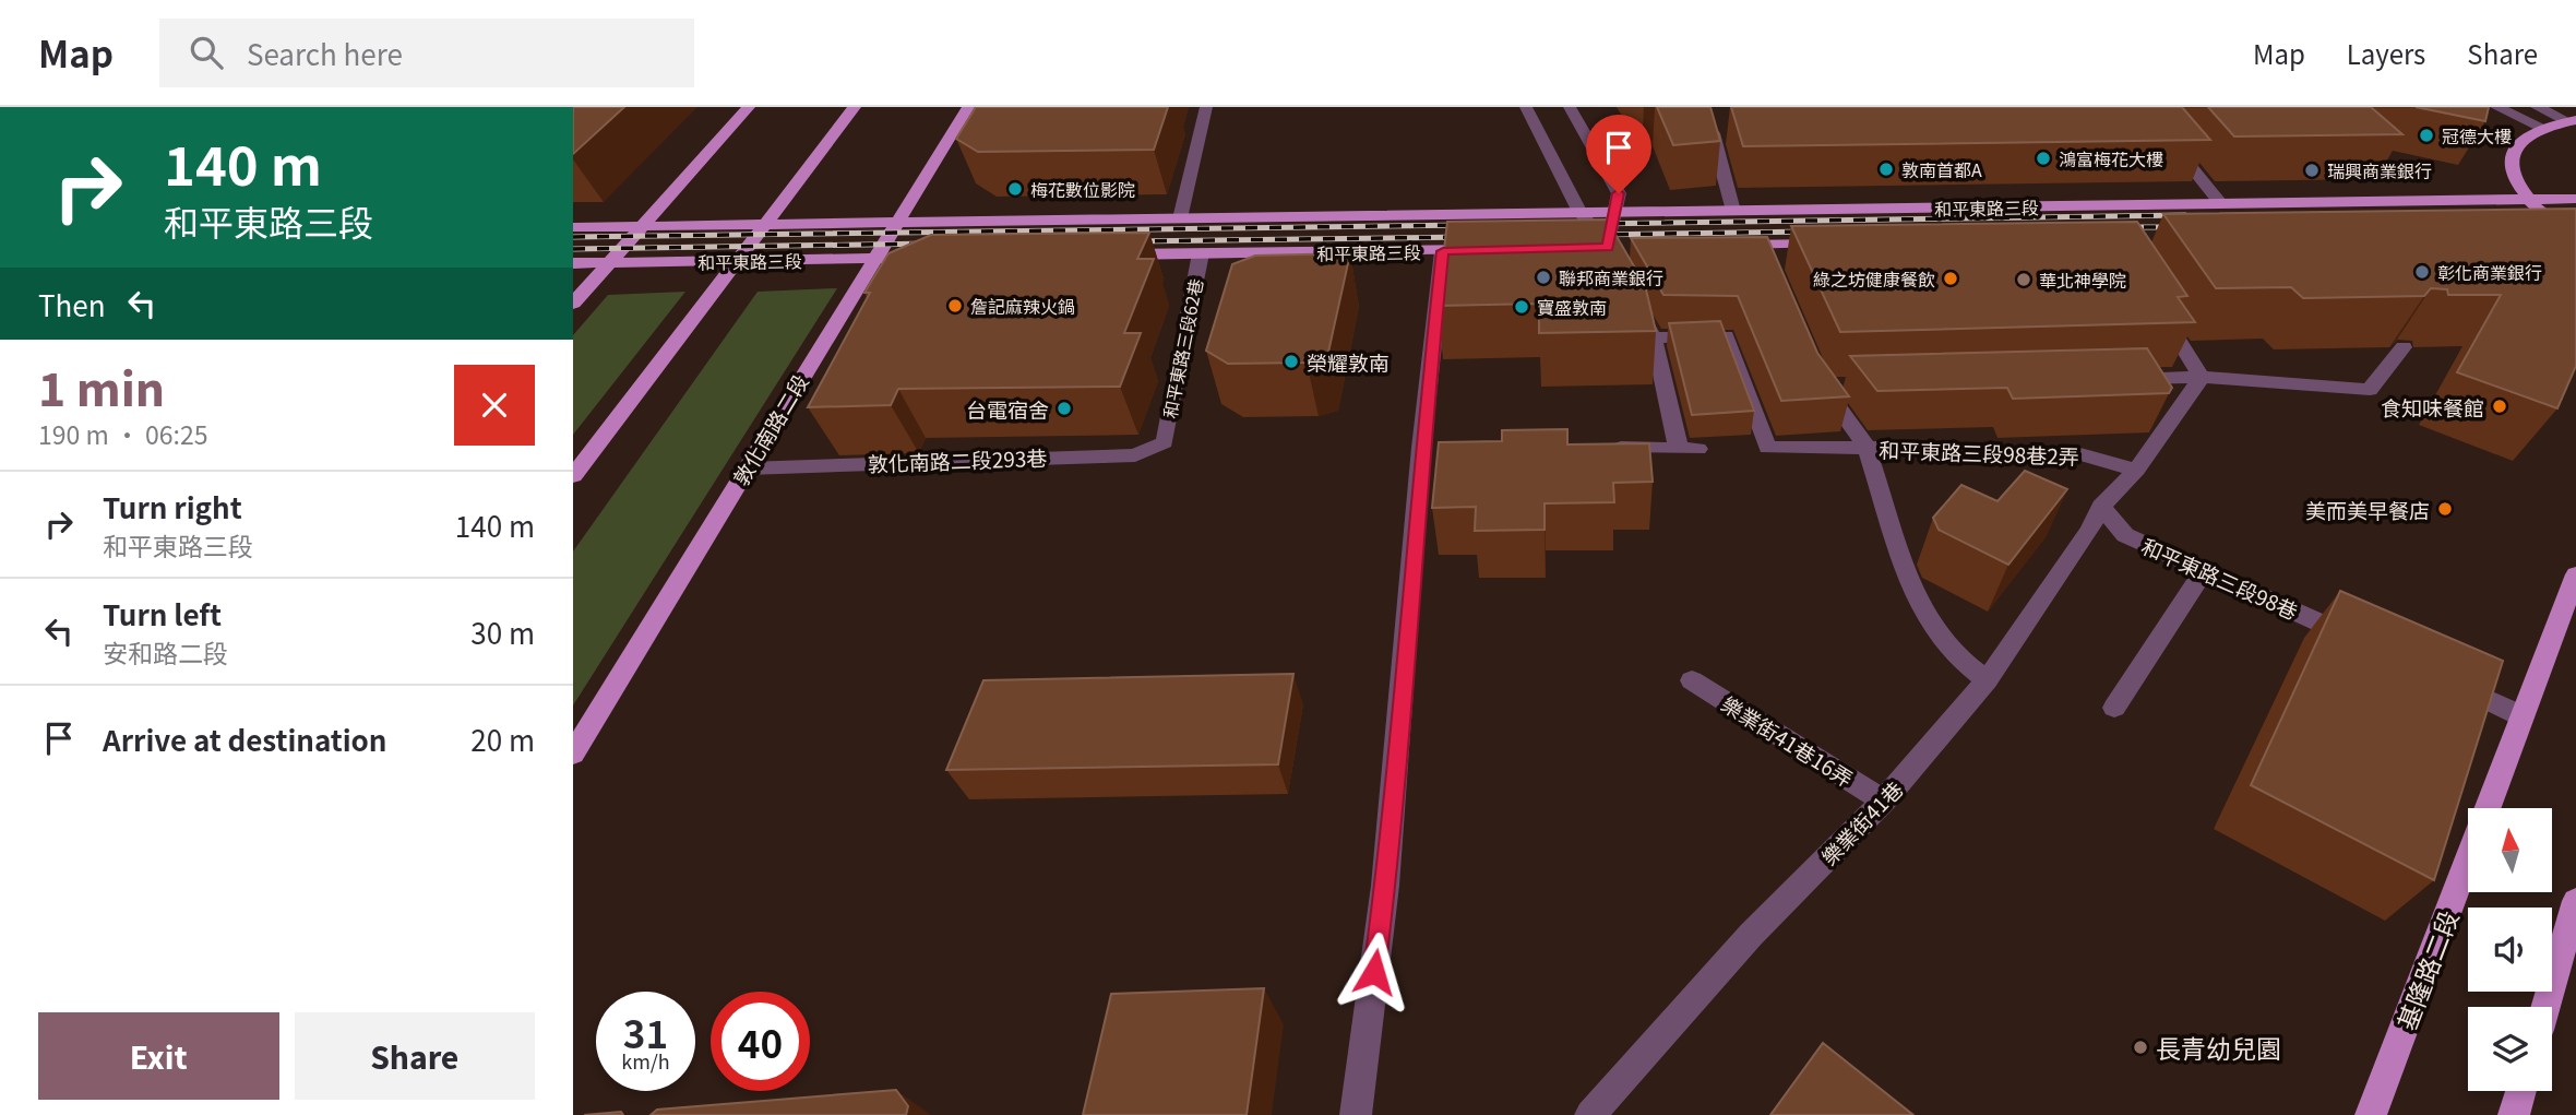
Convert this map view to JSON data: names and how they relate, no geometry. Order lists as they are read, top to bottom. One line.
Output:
{"streets":{"main road":["和平東路三段","敦化南路二段","基隆路二段"],"street":["和平東路三段62巷","和平東路三段98巷2弄","敦化南路二段293巷","和平東路三段98巷","樂業街41巷16弄","樂業街41巷"]},"crossings":[["和平東路三段","和平東路三段62巷"],["和平東路三段","敦化南路二段"],["和平東路三段62巷","敦化南路二段293巷"],["敦化南路二段","敦化南路二段293巷"],["和平東路三段98巷","樂業街41巷"],["樂業街41巷16弄","樂業街41巷"]],"places":["冠德大樓","鴻富梅花大樓","敦南首都A","瑞興商業銀行","梅花數位影院","彰化商業銀行","聯邦商業銀行","綠之坊健康餐飲","華北神學院","詹記麻辣火鍋","寶盛敦南","榮耀敦南","食知味餐館","台電宿舍","美而美早餐店","長青幼兒園"],"north":"top","page":{"header":"Map","search":"Search here","nav":["Map","Layers","Share"],"turn":["140 m","和平東路三段"],"then":"Then","heading":["1 min","190 m · 06:25"],"list":[{"name":"Turn right","note":"和平東路三段","value":"140 m"},{"name":"Turn left","note":"安和路二段","value":"30 m"},{"name":"Arrive at destination","value":"20 m"}],"speed":"31 km/h","limit":"40","buttons":["Exit","Share"]}}
